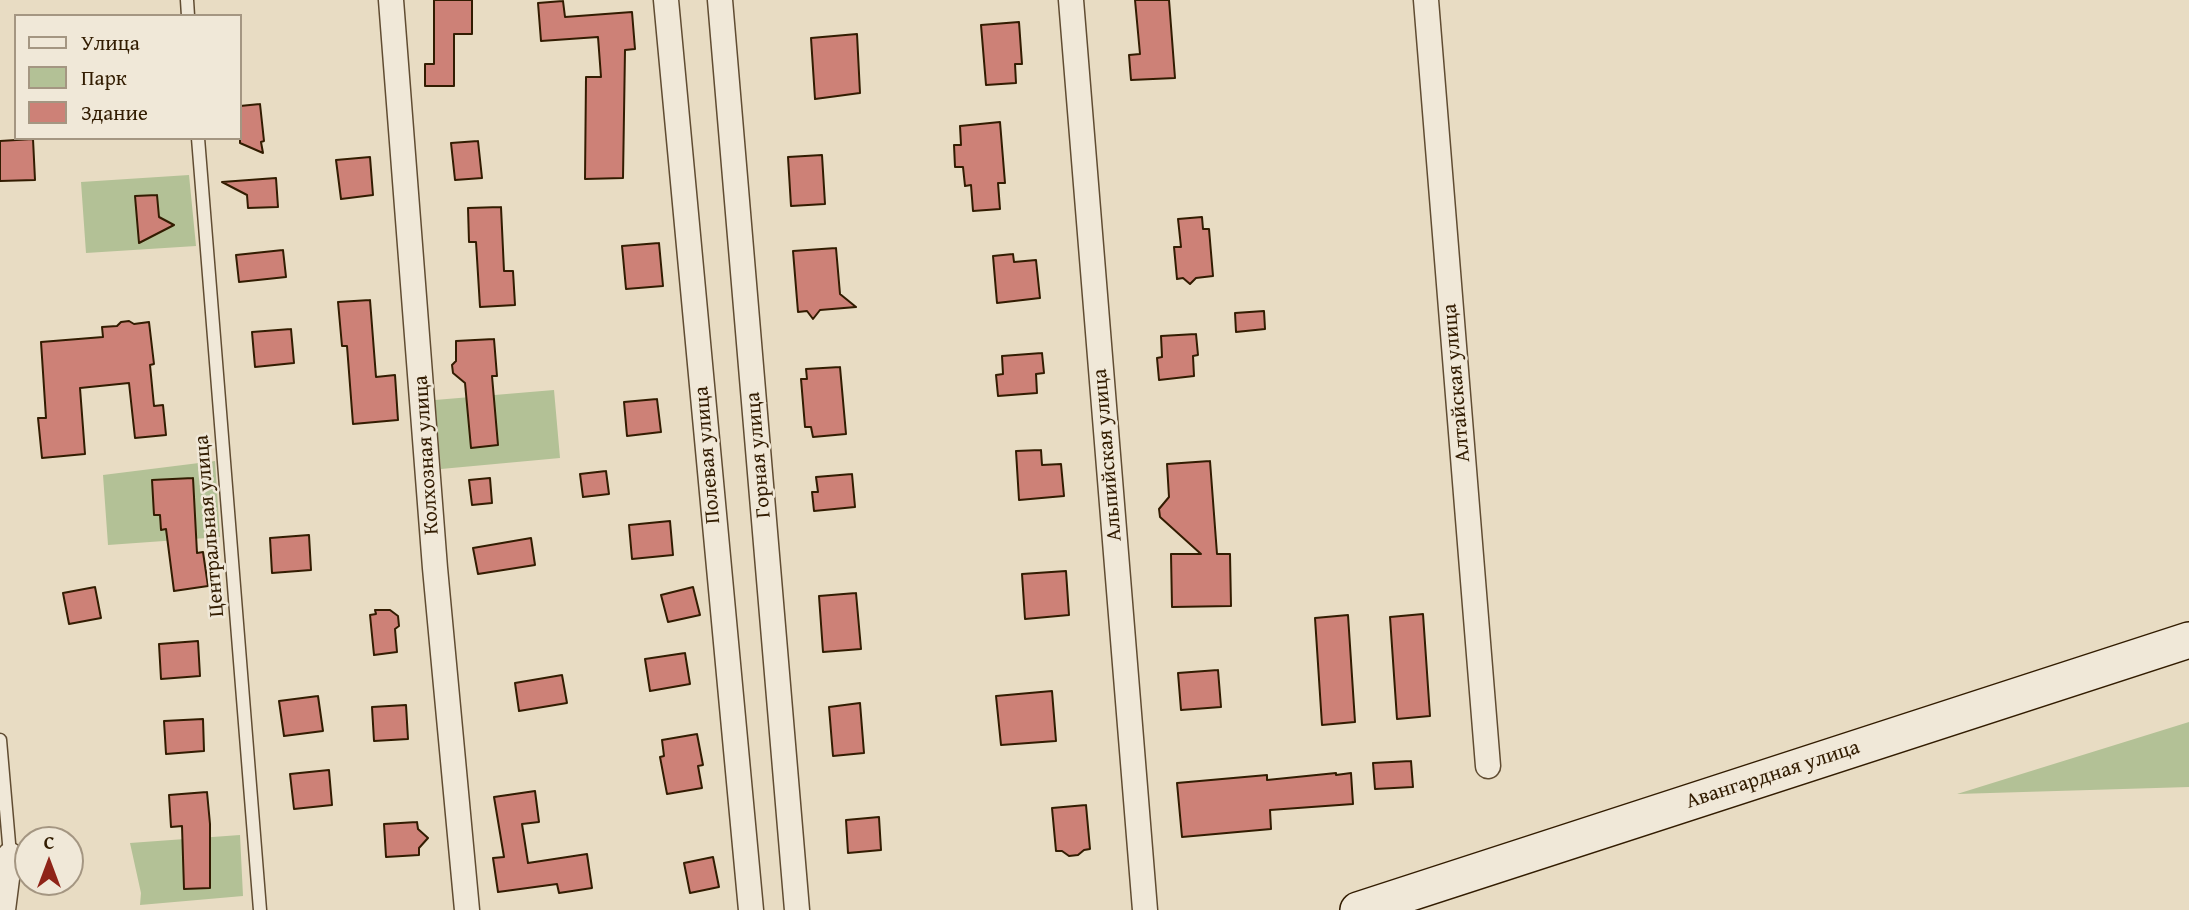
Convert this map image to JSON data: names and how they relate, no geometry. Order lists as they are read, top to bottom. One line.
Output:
{"streets":{"main road":["Авангардная улица"],"street":["Алтайская улица","Колхозная улица","Полевая улица","Горная улица","Альпийская улица"],"lane":["Центральная улица"]},"legend":["Улица","Парк","Здание"],"north":"top"}
